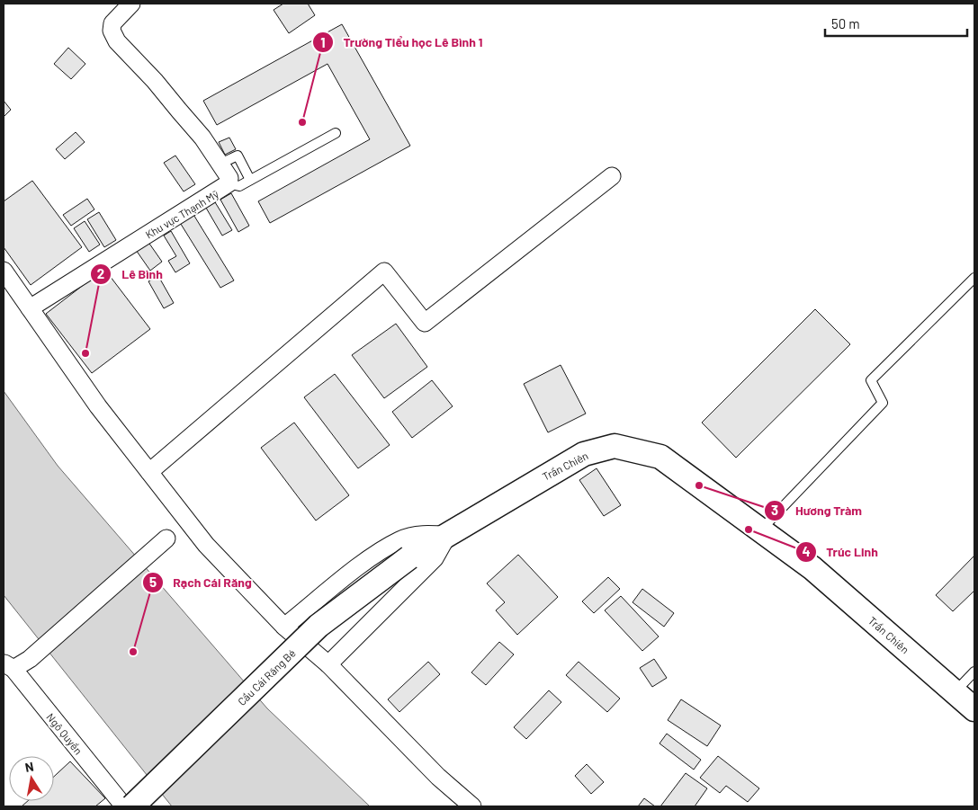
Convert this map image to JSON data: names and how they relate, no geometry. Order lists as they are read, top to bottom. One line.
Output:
{"streets":{"street":["Khu vực Thạnh Mỹ","Trần Chiên","Cầu Cái Răng Bé","Ngô Quyền"]},"crossings":[["Trần Chiên","Cầu Cái Răng Bé"]],"places":["Trường Tiểu học Lê Bình 1","Lê Bình","Hương Tràm","Trúc Linh","Rạch Cái Răng"],"scale_bar":"50 m","north":"top"}
